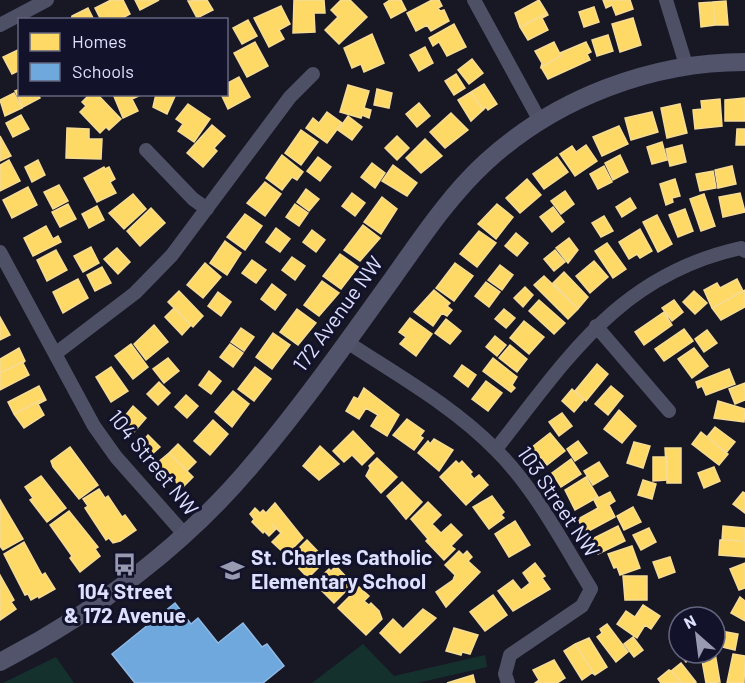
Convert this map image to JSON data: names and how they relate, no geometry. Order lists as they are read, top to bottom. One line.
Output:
{"streets":{"street":["172 Avenue NW","104 Street NW","103 Street NW"]},"crossings":[["172 Avenue NW","104 Street NW"],["172 Avenue NW","103 Street NW"]],"places":{"bus stop":["104 Street & 172 Avenue"],"school or university":["St. Charles Catholic Elementary School"]},"legend":["Homes","Schools"],"north":"top left"}
